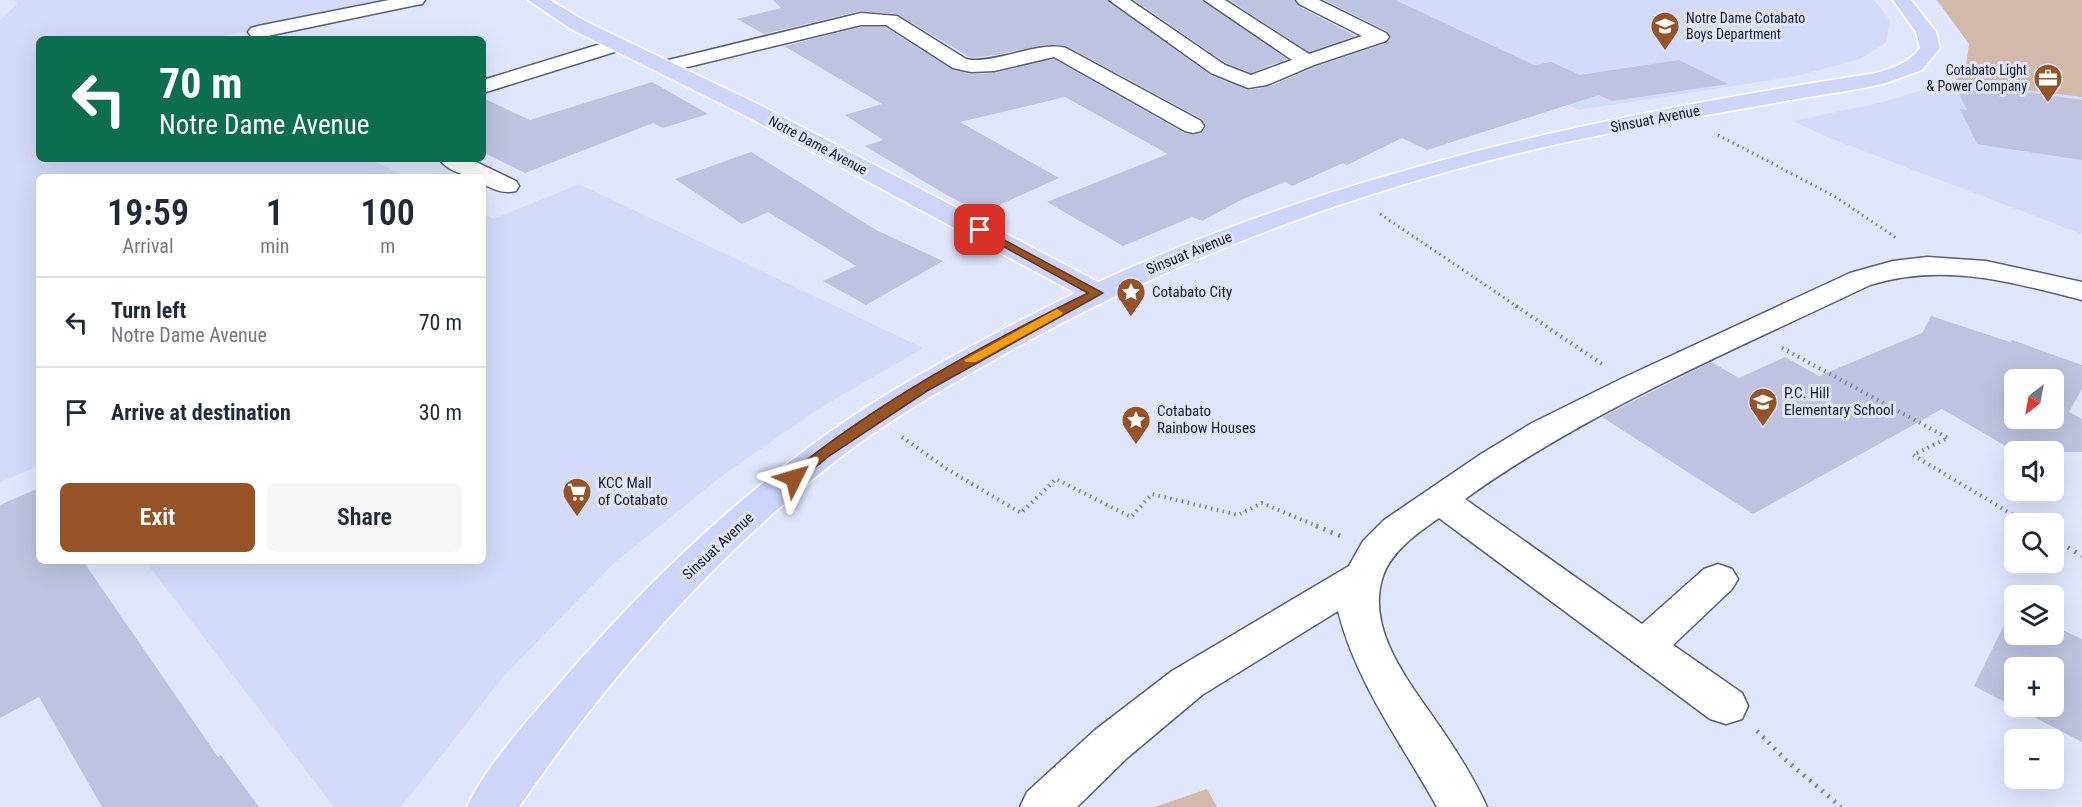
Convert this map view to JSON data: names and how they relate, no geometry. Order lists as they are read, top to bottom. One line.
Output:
{"streets":{"main road":["Sinsuat Avenue","Notre Dame Avenue"]},"crossings":[["Sinsuat Avenue","Notre Dame Avenue"]],"places":{"school or university":["Notre Dame Cotabato Boys Department","P.C. Hill Elementary School"],"office":["Cotabato Light & Power Company"],"place":["Cotabato City","Cotabato Rainbow Houses"],"supermarket":["KCC Mall of Cotabato"]},"north":"bottom left","page":{"turn":["70 m","Notre Dame Avenue"],"eta":["19:59","Arrival","1","min","100","m"],"list":[{"name":"Turn left","note":"Notre Dame Avenue","value":"70 m"},{"name":"Arrive at destination","value":"30 m"}],"map_buttons":["+","−"],"buttons":["Exit","Share"]}}
